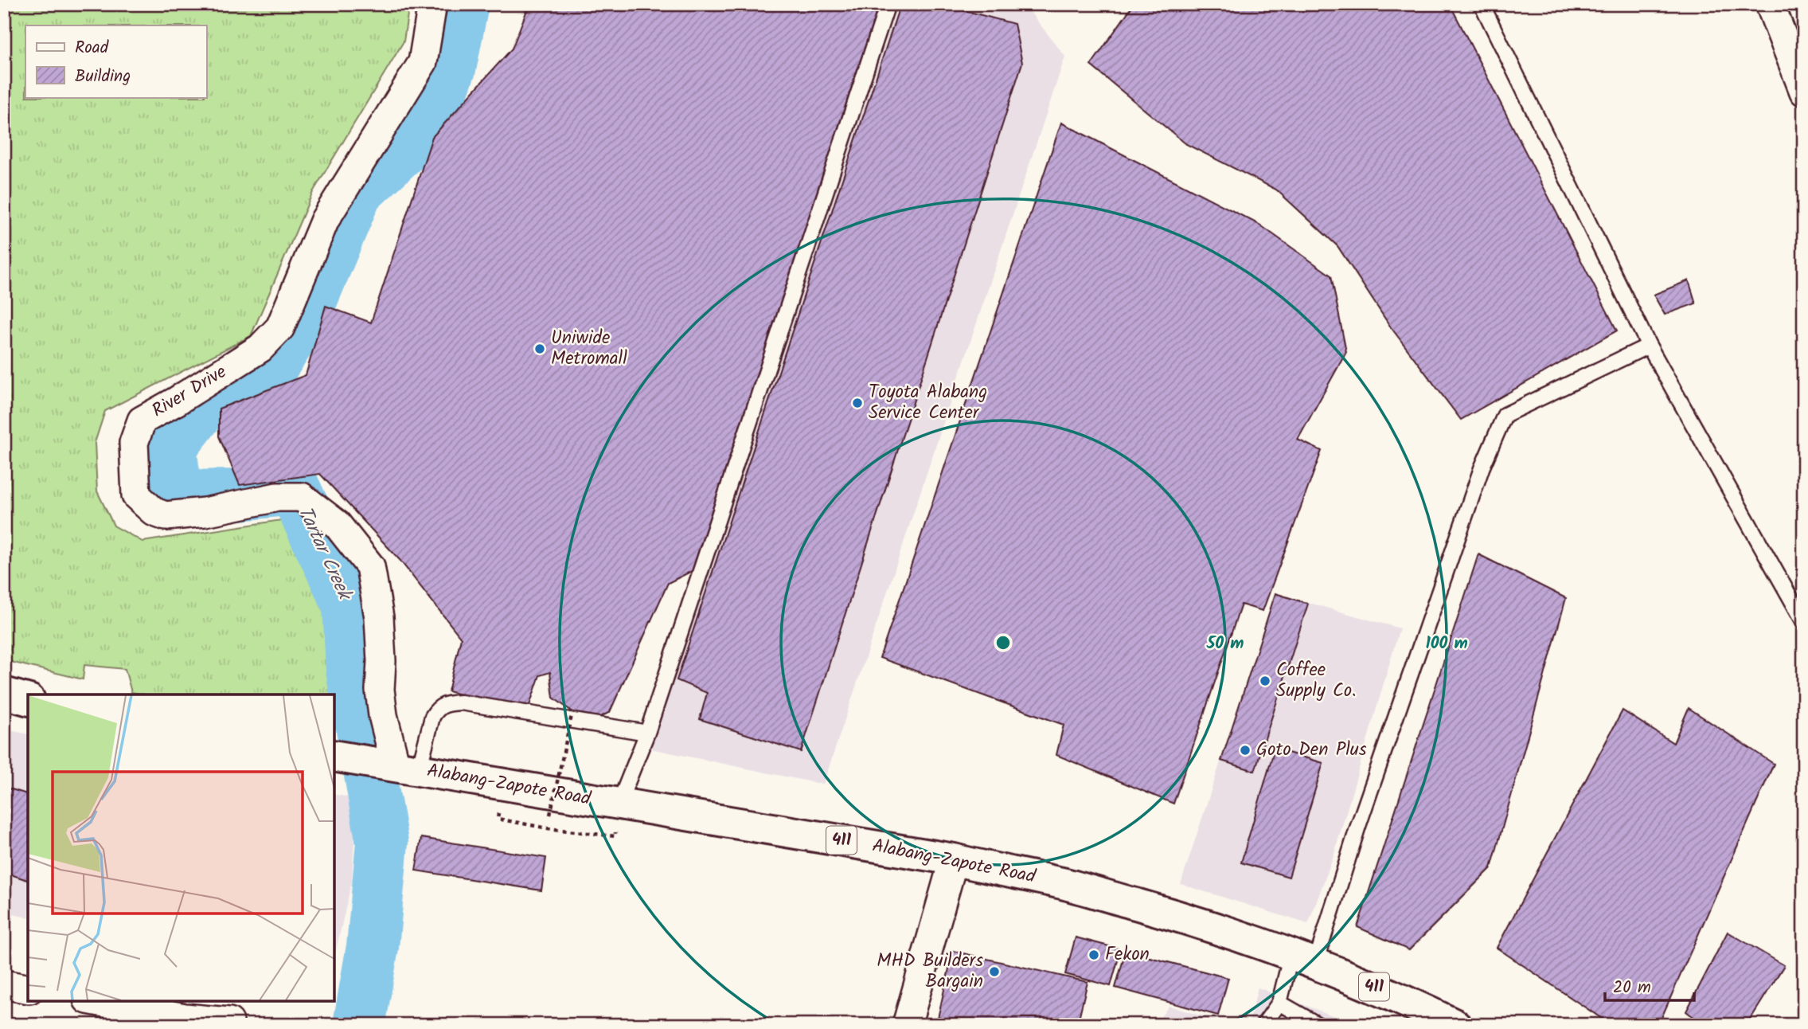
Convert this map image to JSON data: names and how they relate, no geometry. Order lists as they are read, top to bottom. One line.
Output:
{"streets":{"highway":["Alabang-Zapote Road","411"],"street":["River Drive"]},"crossings":[["River Drive","Alabang-Zapote Road"]],"water":["Tartar Creek"],"places":["Uniwide Metromall","Toyota Alabang Service Center","Coffee Supply Co.","Goto Den Plus","Fekon","MHD Builders Bargain"],"legend":["Road","Building"],"scale_bar":"20 m","rings":["50 m","100 m"]}
